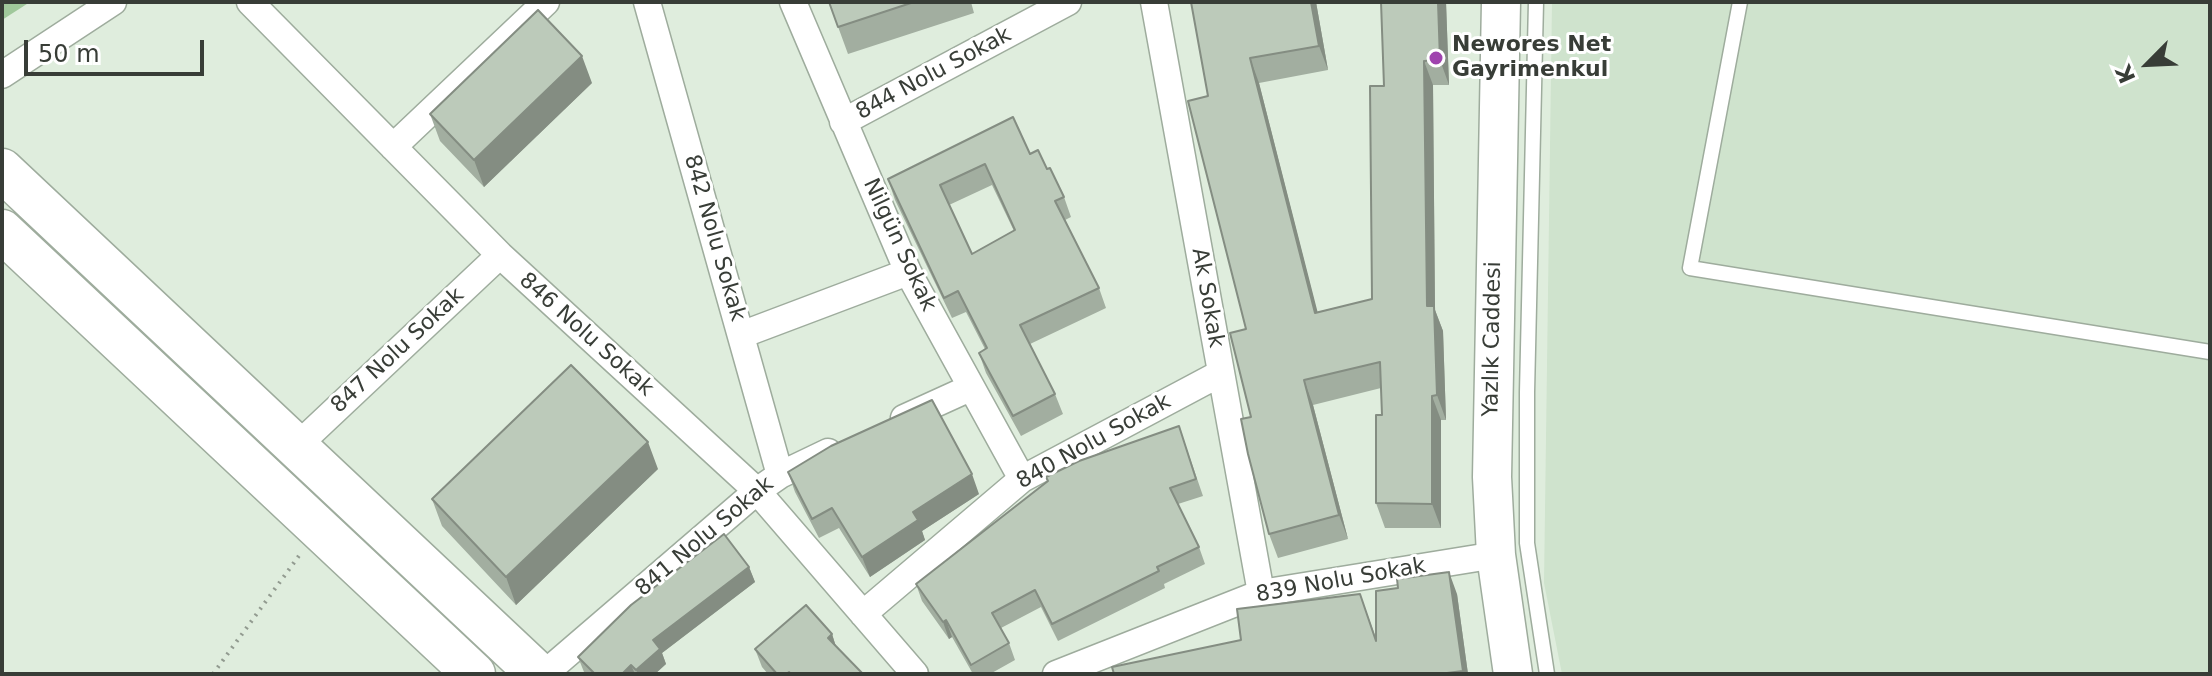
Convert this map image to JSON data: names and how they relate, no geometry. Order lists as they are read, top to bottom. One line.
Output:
{"streets":{"main road":["Yazlık Caddesi"],"street":["844 Nolu Sokak","842 Nolu Sokak","Nilgün Sokak","Ak Sokak","846 Nolu Sokak","847 Nolu Sokak","840 Nolu Sokak","841 Nolu Sokak","839 Nolu Sokak"]},"crossings":[["844 Nolu Sokak","Nilgün Sokak"],["842 Nolu Sokak","841 Nolu Sokak"],["Nilgün Sokak","840 Nolu Sokak"],["Ak Sokak","840 Nolu Sokak"],["Ak Sokak","839 Nolu Sokak"],["846 Nolu Sokak","847 Nolu Sokak"],["846 Nolu Sokak","840 Nolu Sokak"],["846 Nolu Sokak","841 Nolu Sokak"],["Yazlık Caddesi","839 Nolu Sokak"]],"places":["Newores Net Gayrimenkul"],"scale_bar":"50 m","north":"bottom left"}
